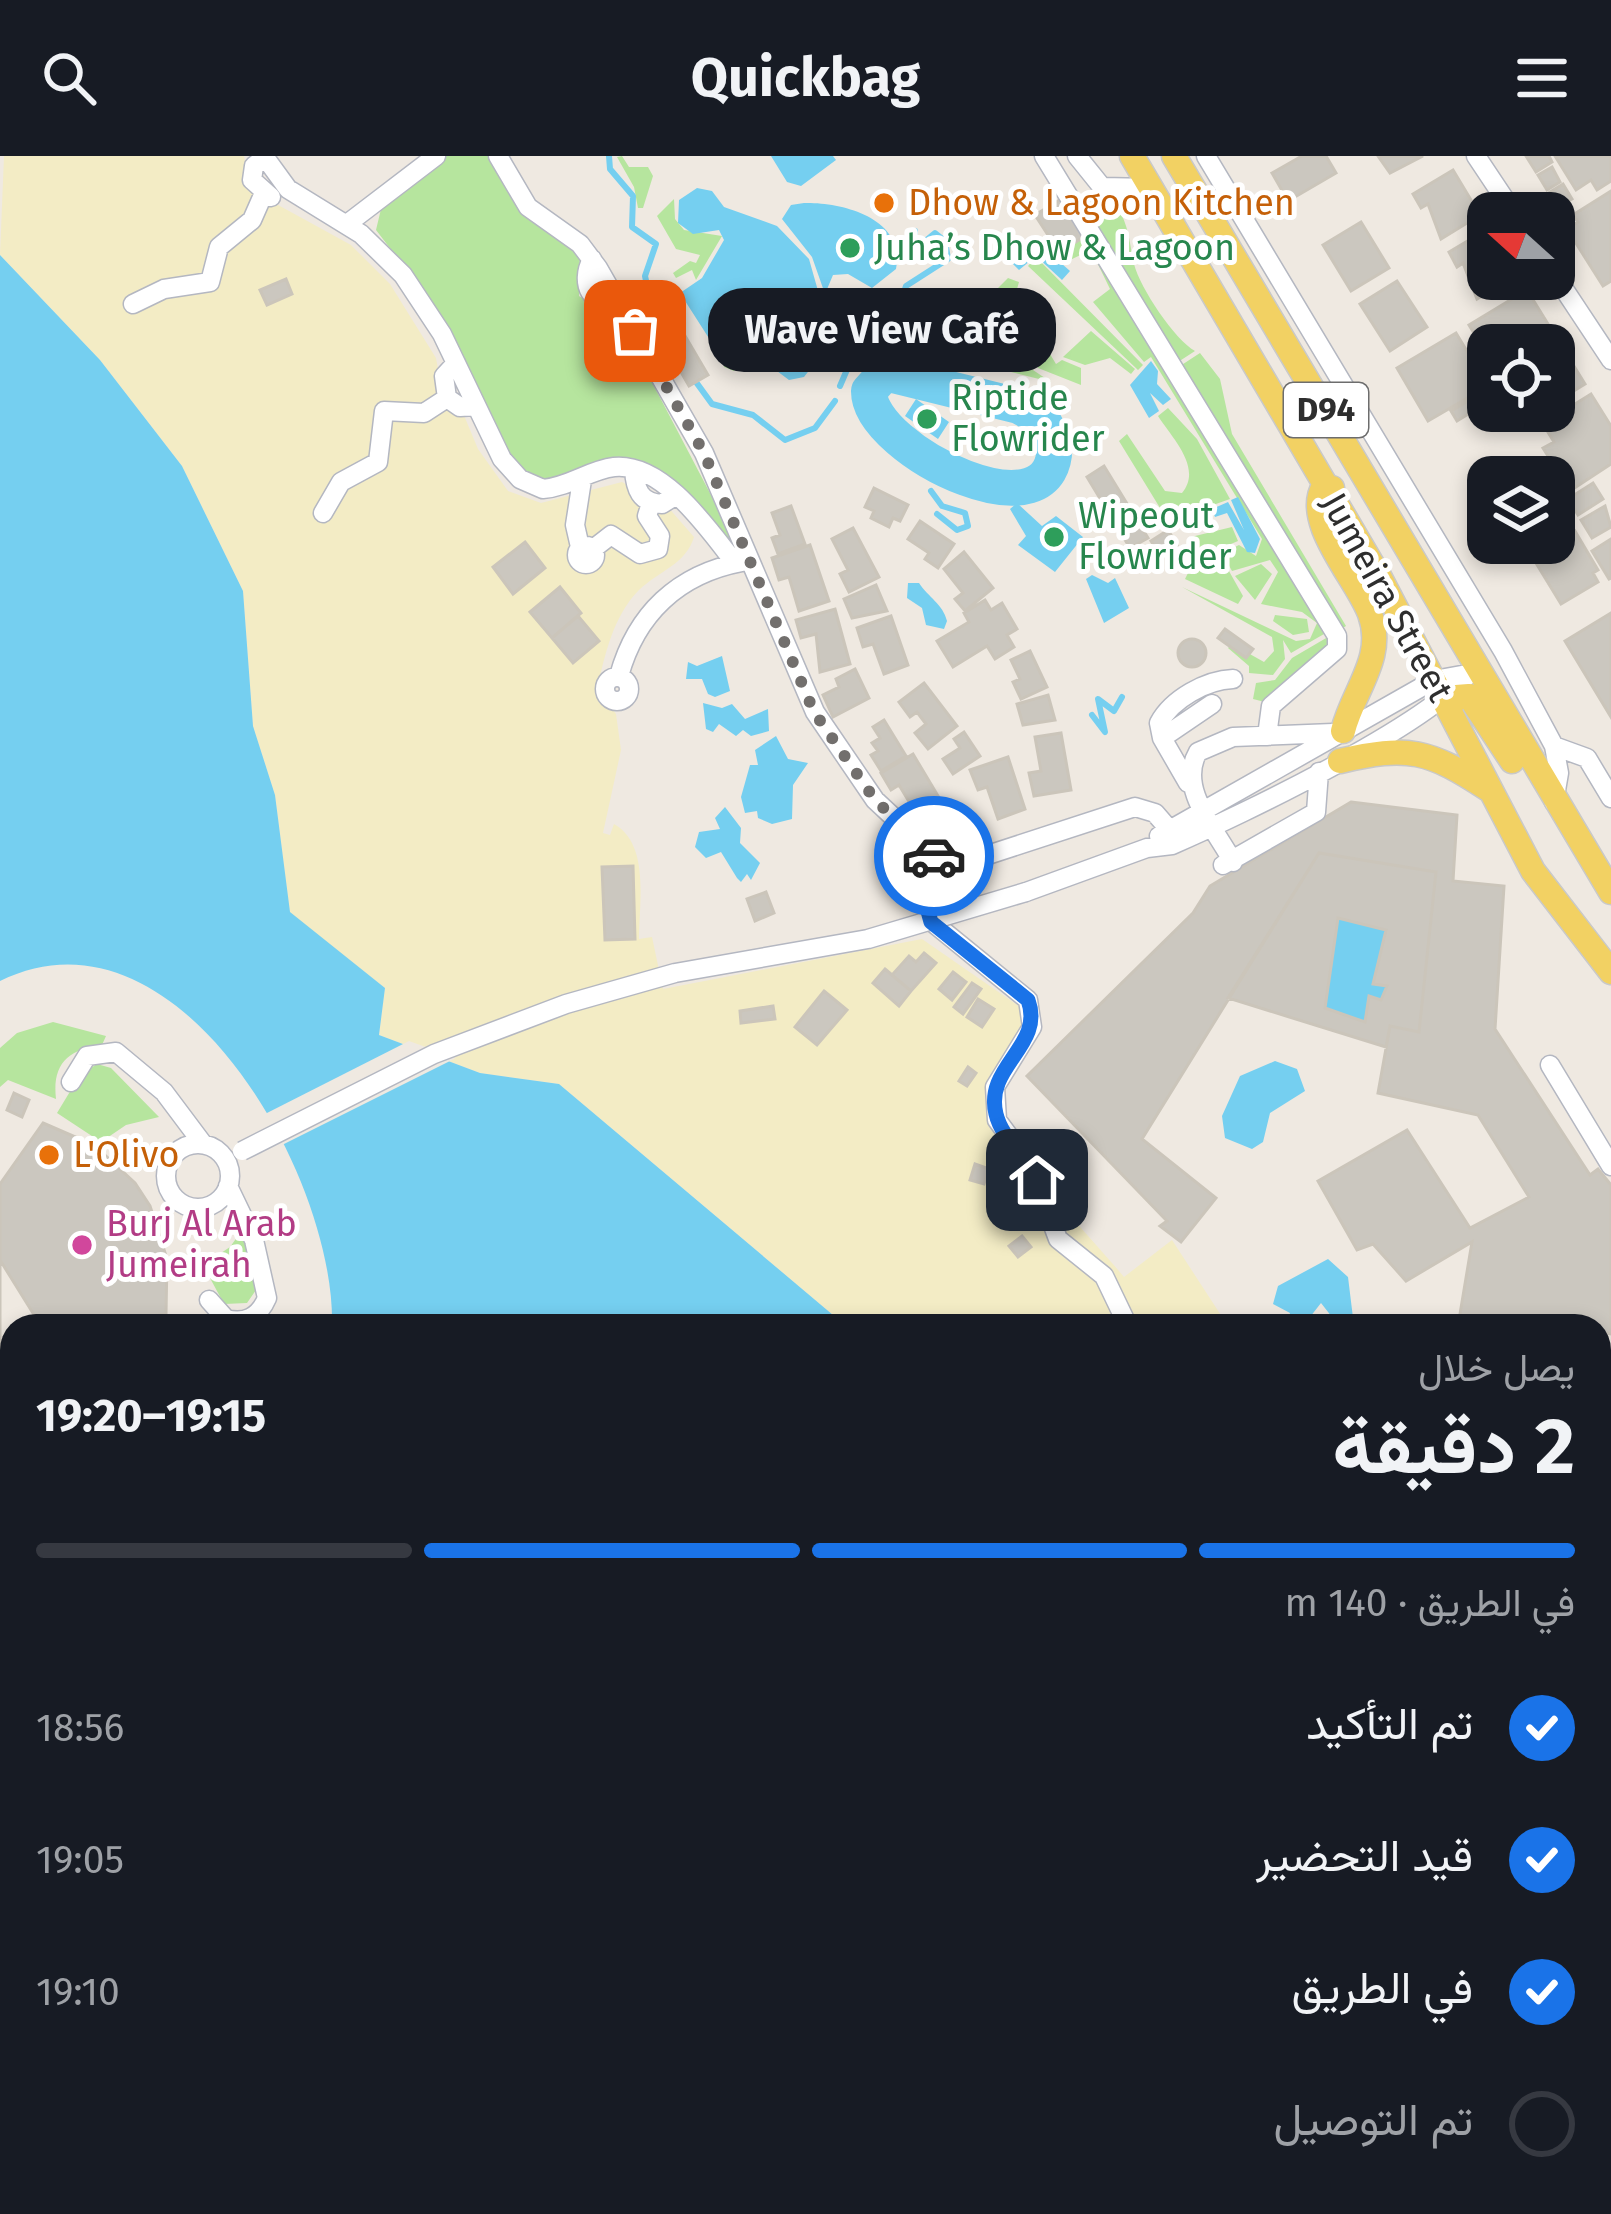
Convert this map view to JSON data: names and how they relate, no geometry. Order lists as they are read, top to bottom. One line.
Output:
{"streets":{"main road":["D94","Jumeira Street"]},"places":["Dhow & Lagoon Kitchen","Juha’s Dhow & Lagoon","Wave View Café","Riptide Flowrider","Wipeout Flowrider","L'Olivo","Burj Al Arab Jumeirah"],"north":"left","page":{"header":"Quickbag","bubble":"Wave View Café","heading":["2 دقيقة","يصل خلال","19:15–19:20"],"bar":"في الطريق · 140 m","list":[["تم التأكيد","18:56"],["قيد التحضير","19:05"],["في الطريق","19:10"],"تم التوصيل"]}}
